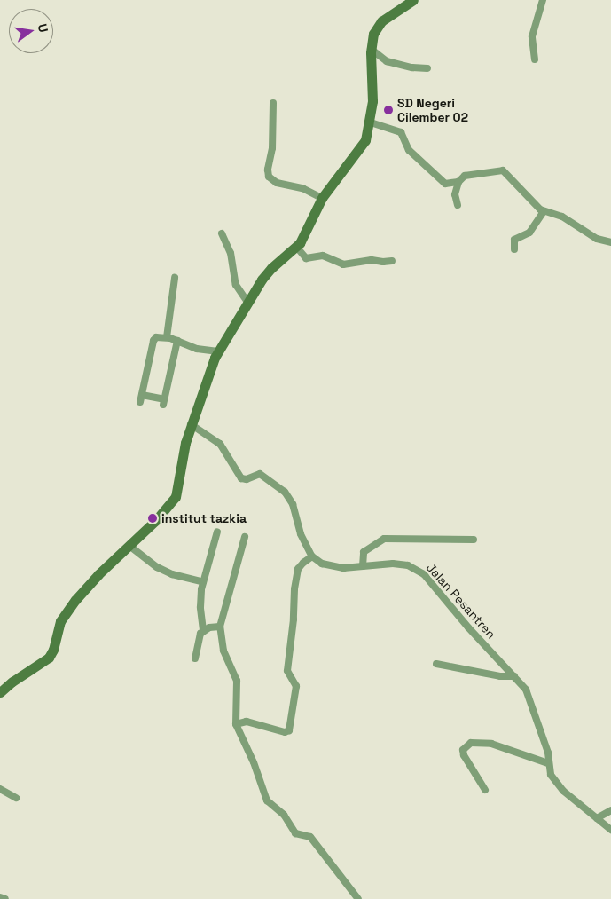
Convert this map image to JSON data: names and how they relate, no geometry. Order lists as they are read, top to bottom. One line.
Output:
{"streets":{"street":["Jalan Pesantren"]},"places":["SD Negeri Cilember 02","institut tazkia"],"north":"right"}
